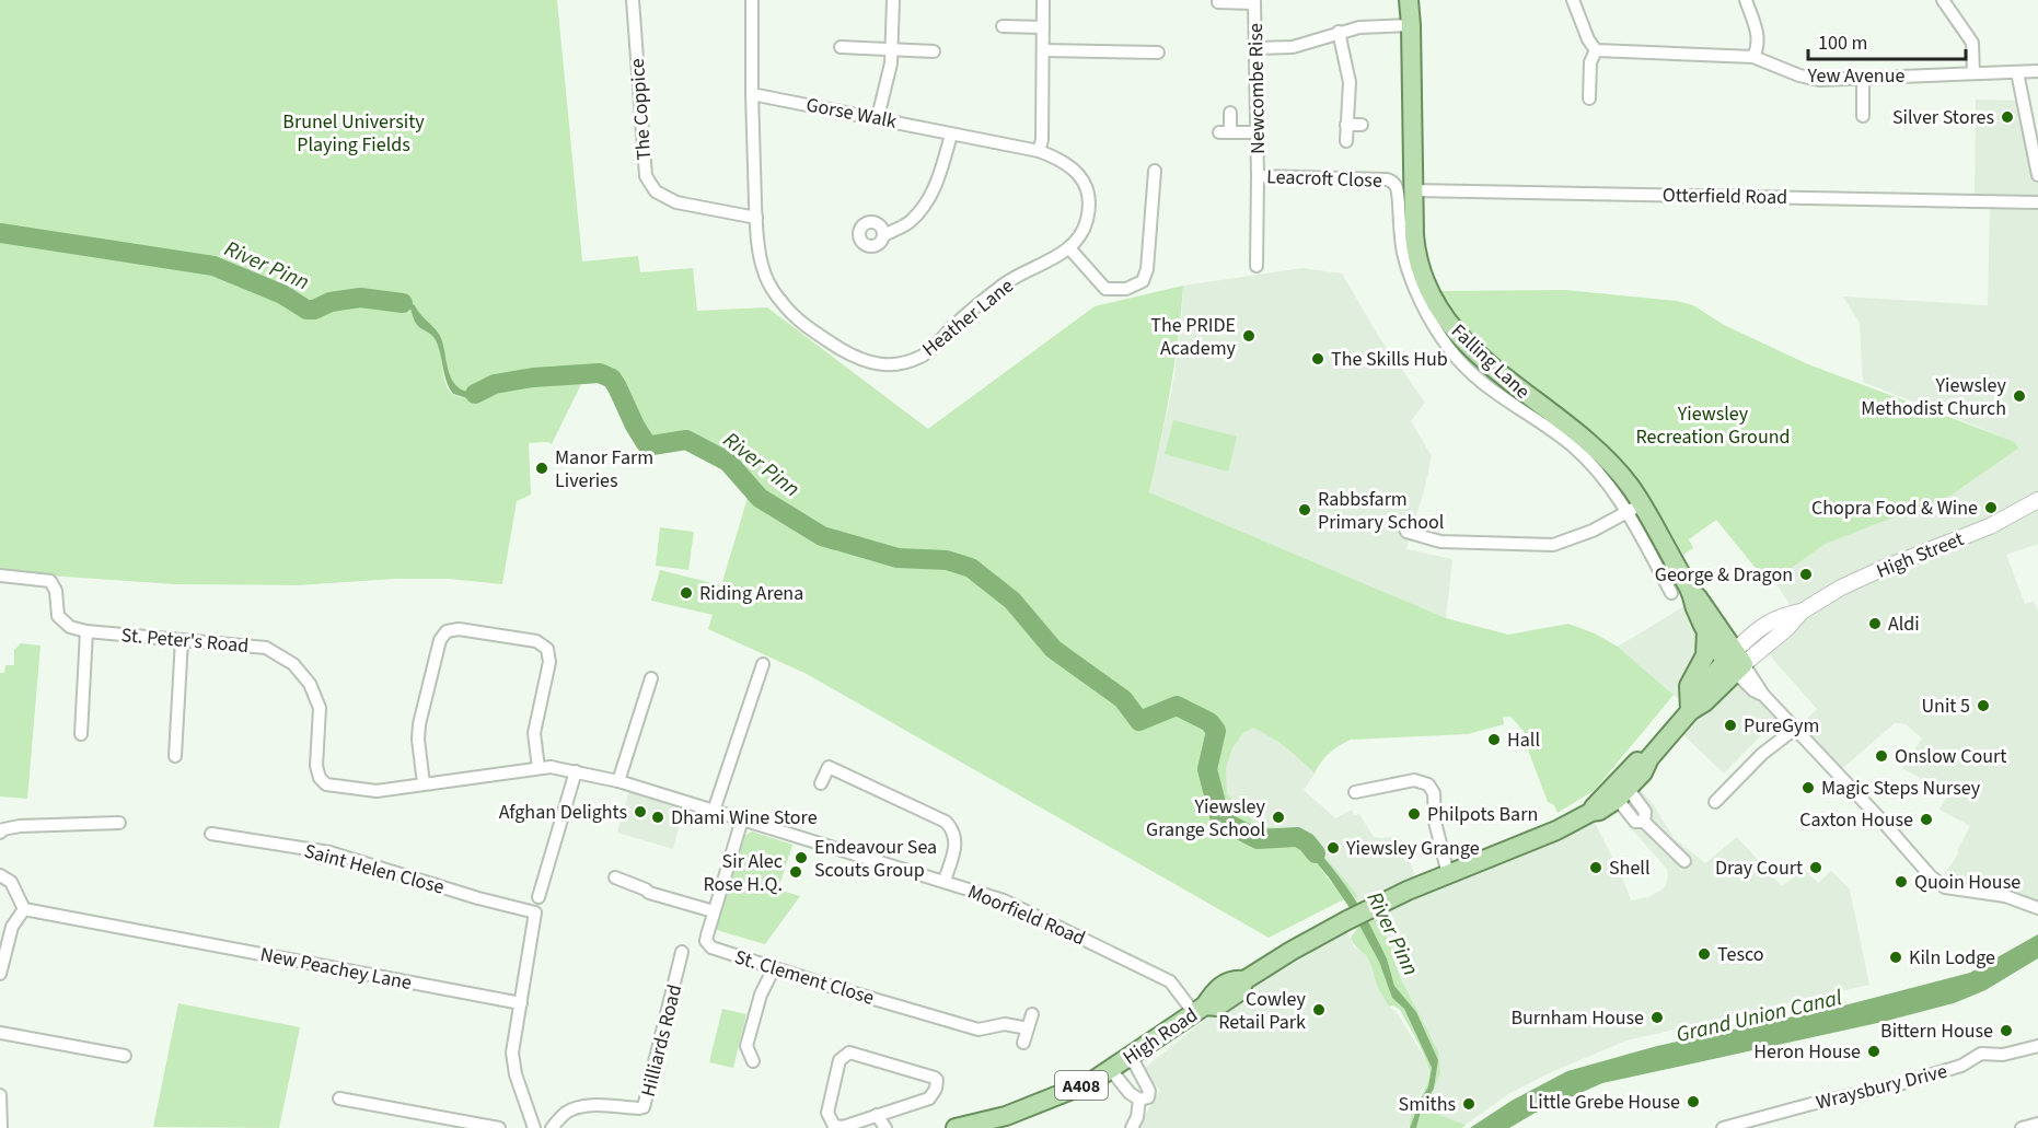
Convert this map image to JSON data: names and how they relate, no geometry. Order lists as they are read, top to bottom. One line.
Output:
{"streets":{"main road":["Falling Lane","High Street","High Road","A408"],"street":["Yew Avenue","Newcombe Rise","The Coppice","Gorse Walk","Leacroft Close","Otterfield Road","Heather Lane","St. Peter's Road","Saint Helen Close","Moorfield Road","New Peachey Lane","St. Clement Close","Hilliards Road","Wraysbury Drive"]},"crossings":[["Newcombe Rise","Leacroft Close"],["The Coppice","Heather Lane"],["Gorse Walk","Heather Lane"],["Leacroft Close","Otterfield Road"],["Leacroft Close","Falling Lane"],["Otterfield Road","Falling Lane"],["Falling Lane","High Street"],["High Street","High Road"],["St. Peter's Road","Moorfield Road"],["Saint Helen Close","New Peachey Lane"],["Moorfield Road","St. Clement Close"],["Moorfield Road","High Road"]],"water":["River Pinn","Grand Union Canal"],"parks":["Brunel University Playing Fields","Yiewsley Recreation Ground"],"places":["Silver Stores","The PRIDE Academy","The Skills Hub","Yiewsley Methodist Church","Manor Farm Liveries","Chopra Food & Wine","Rabbsfarm Primary School","George & Dragon","Riding Arena","Aldi","Unit 5","PureGym","Hall","Onslow Court","Magic Steps Nursey","Afghan Delights","Philpots Barn","Dhami Wine Store","Yiewsley Grange School","Caxton House","Yiewsley Grange","Endeavour Sea Scouts Group","Shell","Dray Court","Sir Alec Rose H.Q.","Quoin House","Tesco","Kiln Lodge","Cowley Retail Park","Burnham House","Bittern House","Heron House","Little Grebe House","Smiths"],"scale_bar":"100 m"}
